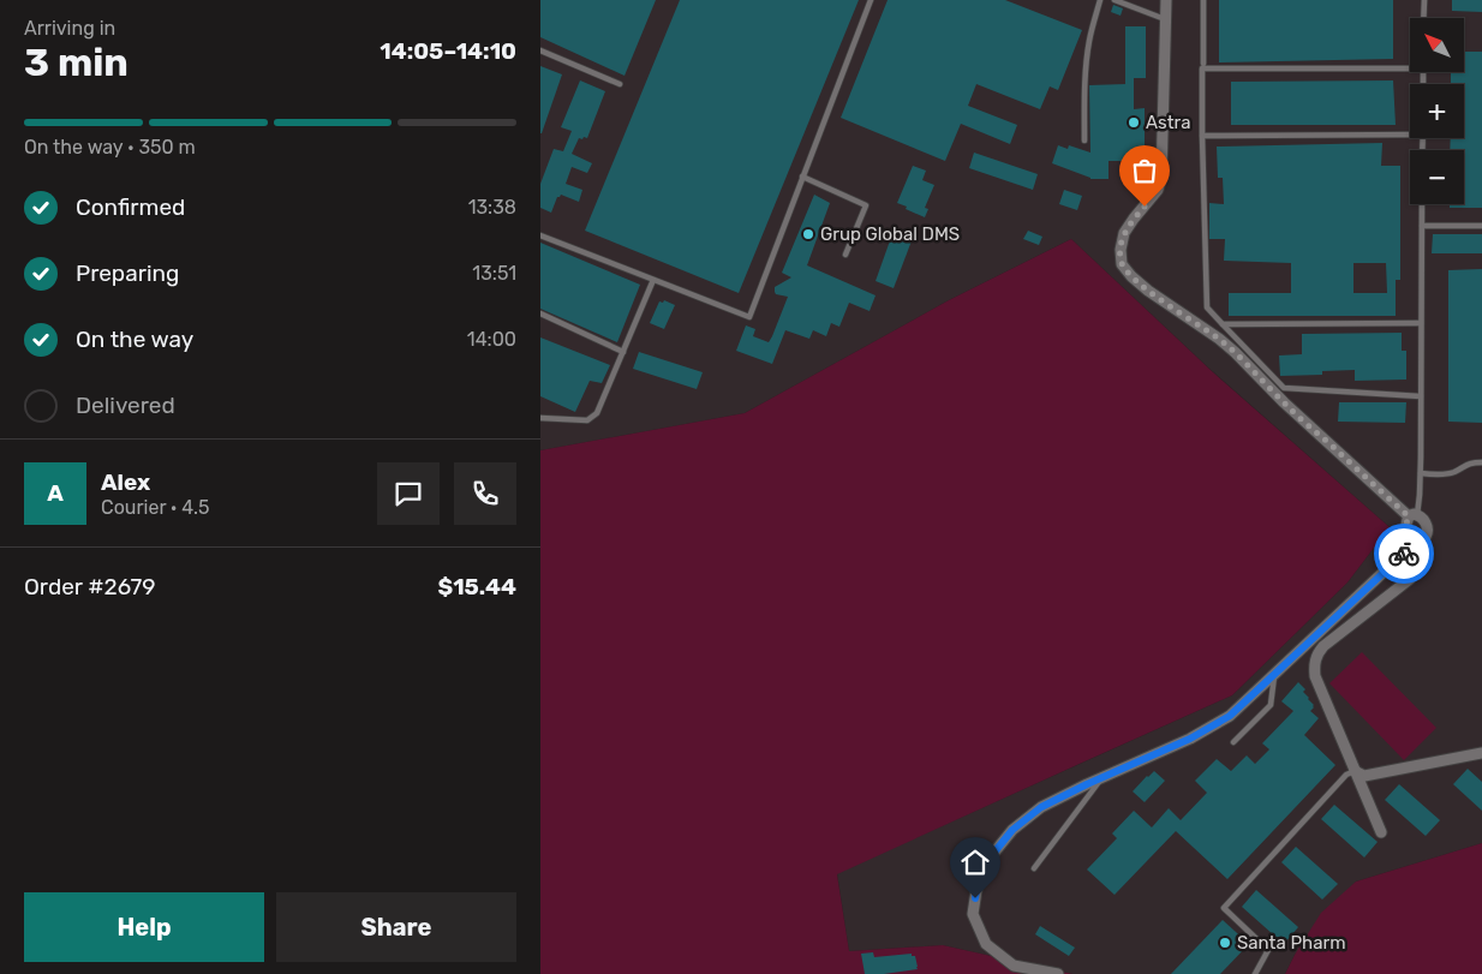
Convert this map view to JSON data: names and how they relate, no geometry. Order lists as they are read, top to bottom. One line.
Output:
{"places":["Astra","Grup Global DMS","Santa Pharm"],"north":"top left","page":{"heading":["3 min","Arriving in","14:05–14:10"],"panel":["Alex","Courier · 4.5","Order #2679","$15.44"],"map_buttons":["+","−"],"bar":"On the way · 350 m","list":[["Confirmed","13:38"],["Preparing","13:51"],["On the way","14:00"],"Delivered"],"round":"A","buttons":["Help","Share"]}}
